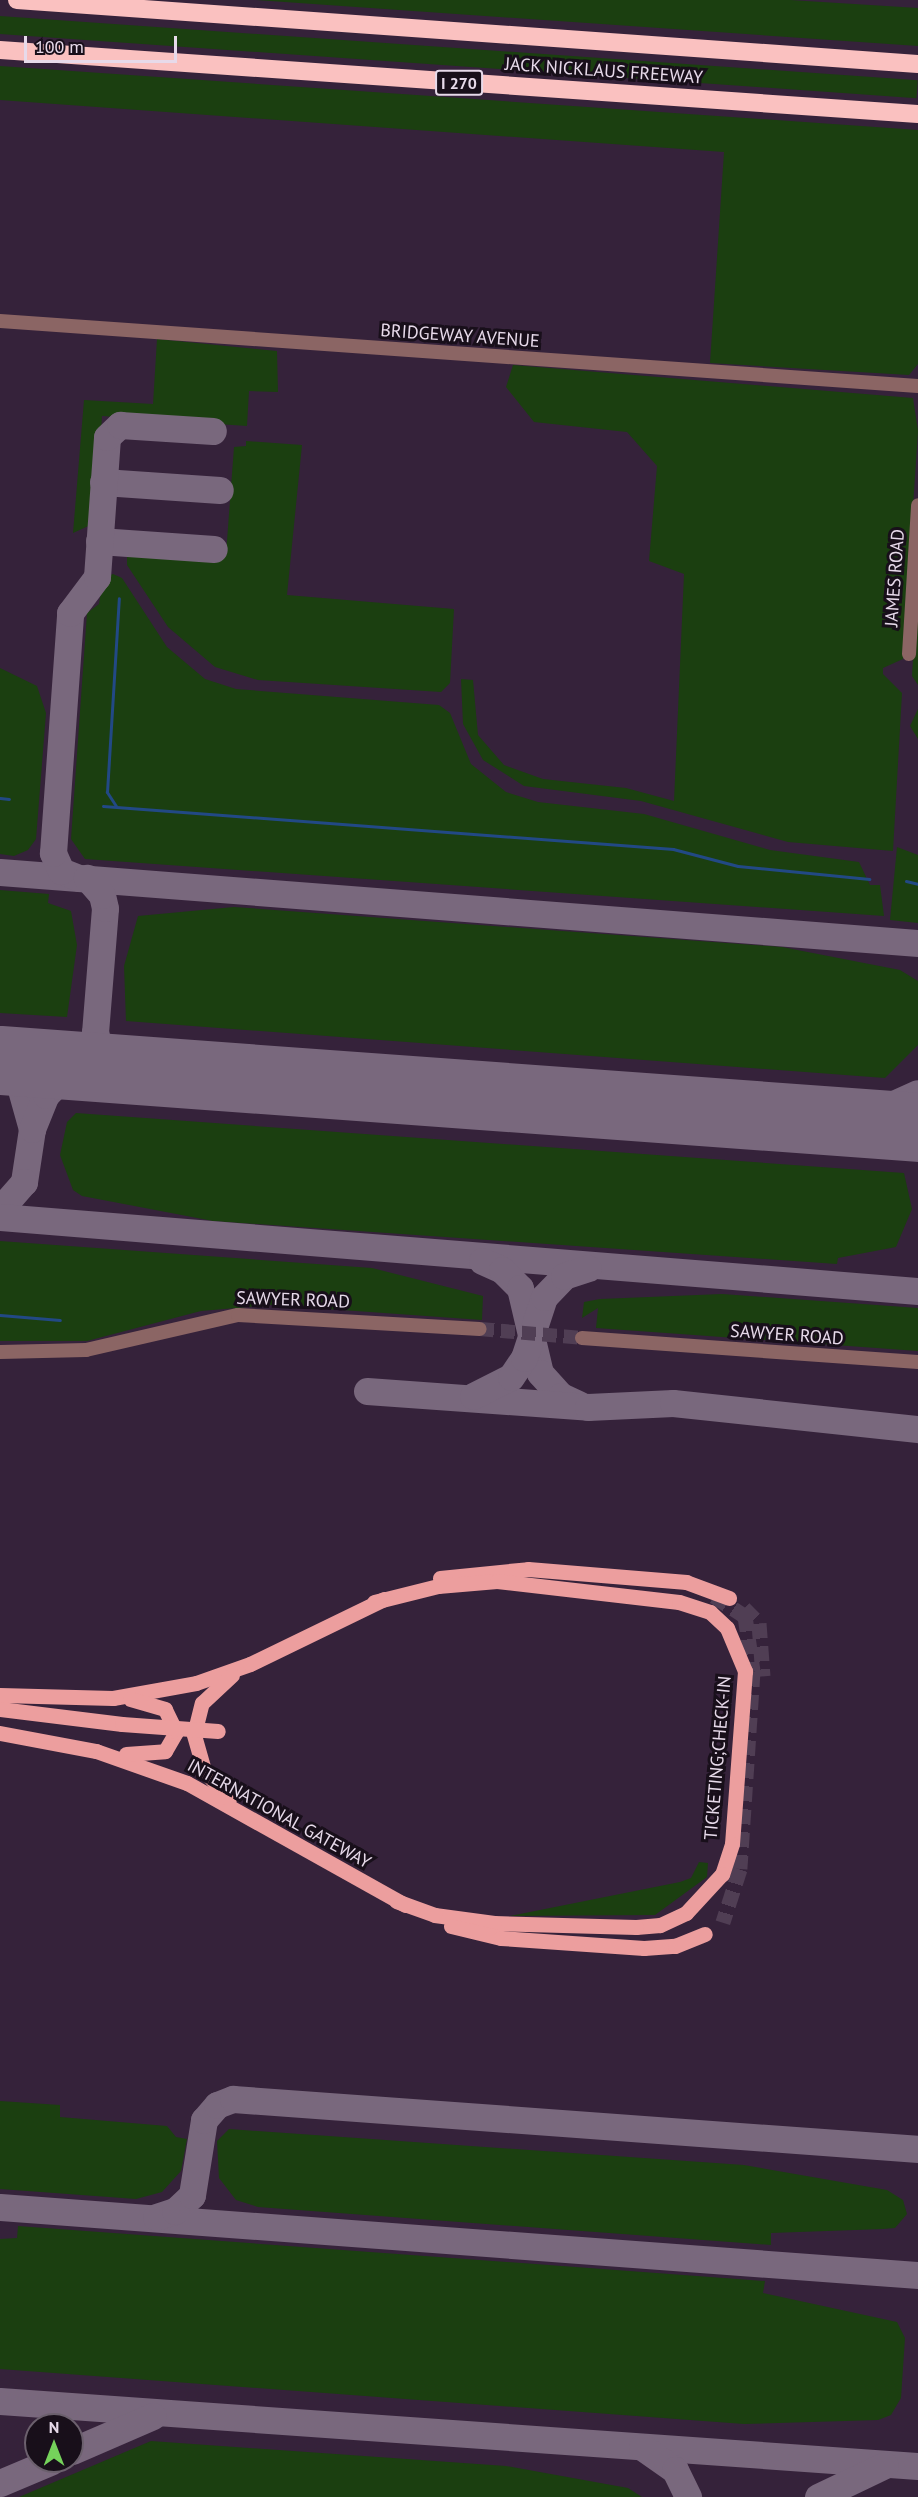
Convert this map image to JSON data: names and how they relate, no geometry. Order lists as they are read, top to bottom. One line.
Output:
{"streets":{"highway":["JACK NICKLAUS FREEWAY","I 270"],"main road":["TICKETING;CHECK-IN","INTERNATIONAL GATEWAY"],"street":["BRIDGEWAY AVENUE","JAMES ROAD","SAWYER ROAD"]},"crossings":[["TICKETING;CHECK-IN","INTERNATIONAL GATEWAY"]],"scale_bar":"100 m","north":"top"}
